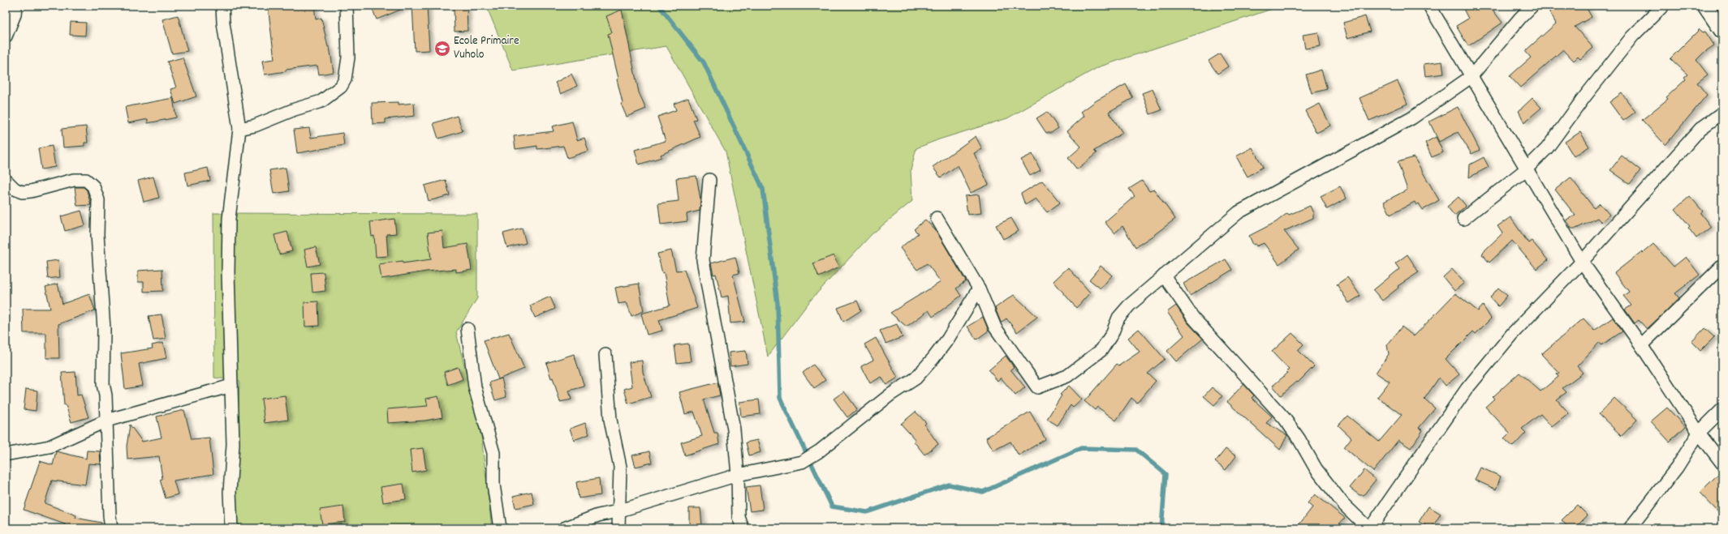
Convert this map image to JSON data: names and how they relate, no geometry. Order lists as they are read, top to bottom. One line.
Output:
{"places":{"school or university":["Ecole Primaire Vuholo"]}}
